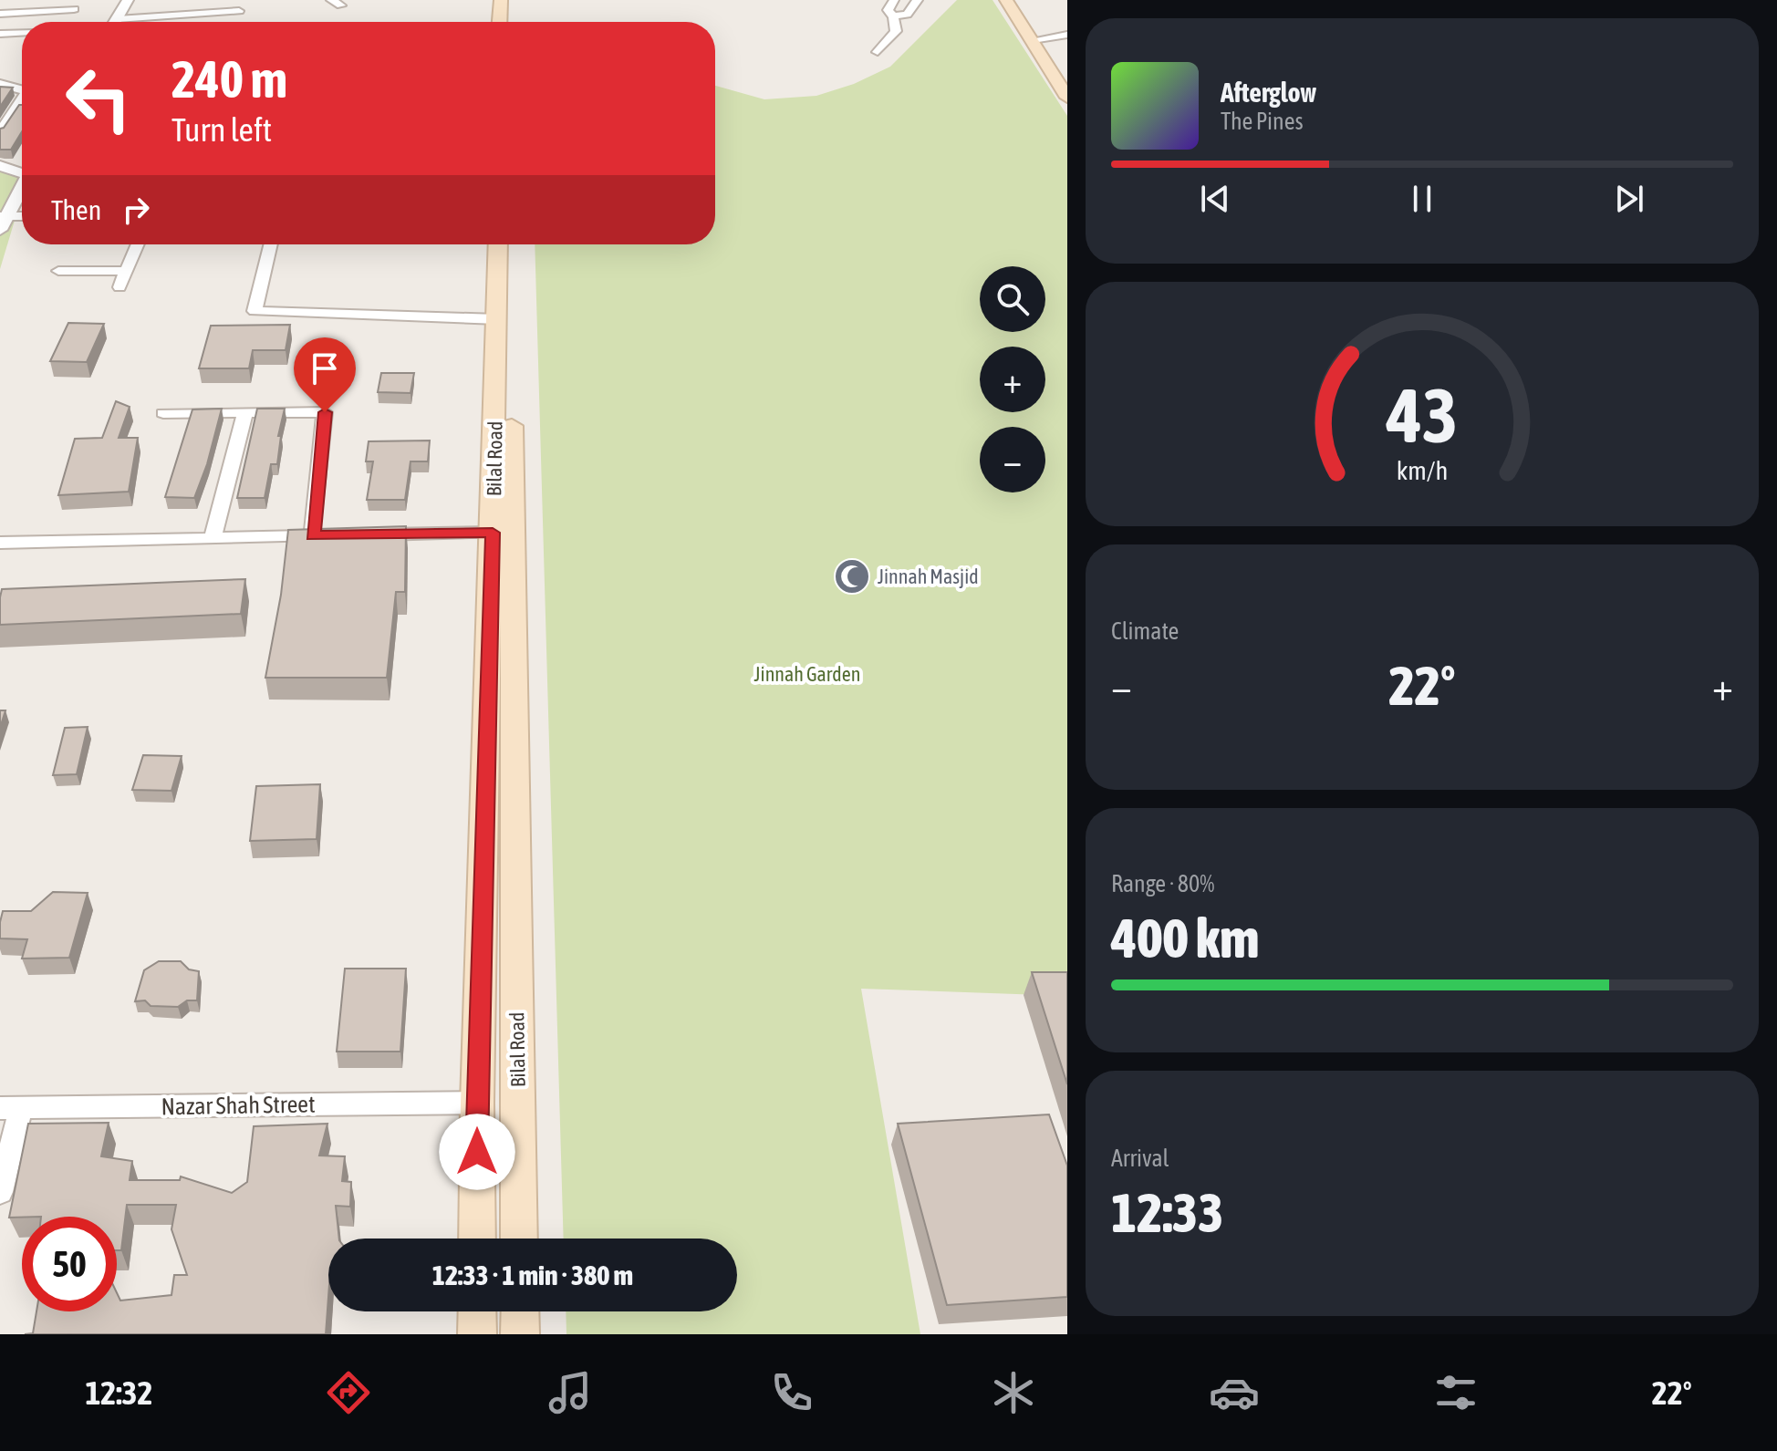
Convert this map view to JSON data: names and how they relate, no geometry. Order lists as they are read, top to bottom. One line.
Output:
{"streets":{"main road":["Bilal Road"],"street":["Nazar Shah Street"]},"crossings":[["Bilal Road","Nazar Shah Street"]],"parks":["Jinnah Garden"],"places":{"mosque":["Jinnah Masjid"]},"page":{"turn":["240 m","Turn left"],"song":["Afterglow","The Pines"],"then":"Then","map_buttons":["+","−"],"tile":["Climate",["Range · 80%","400 km"],["Arrival","12:33"]],"heat":["−","22°","+"],"limit":"50","trip":"12:33 · 1 min · 380 m","tabs":["12:32","22°"],"gauge":["43","km/h"]}}
